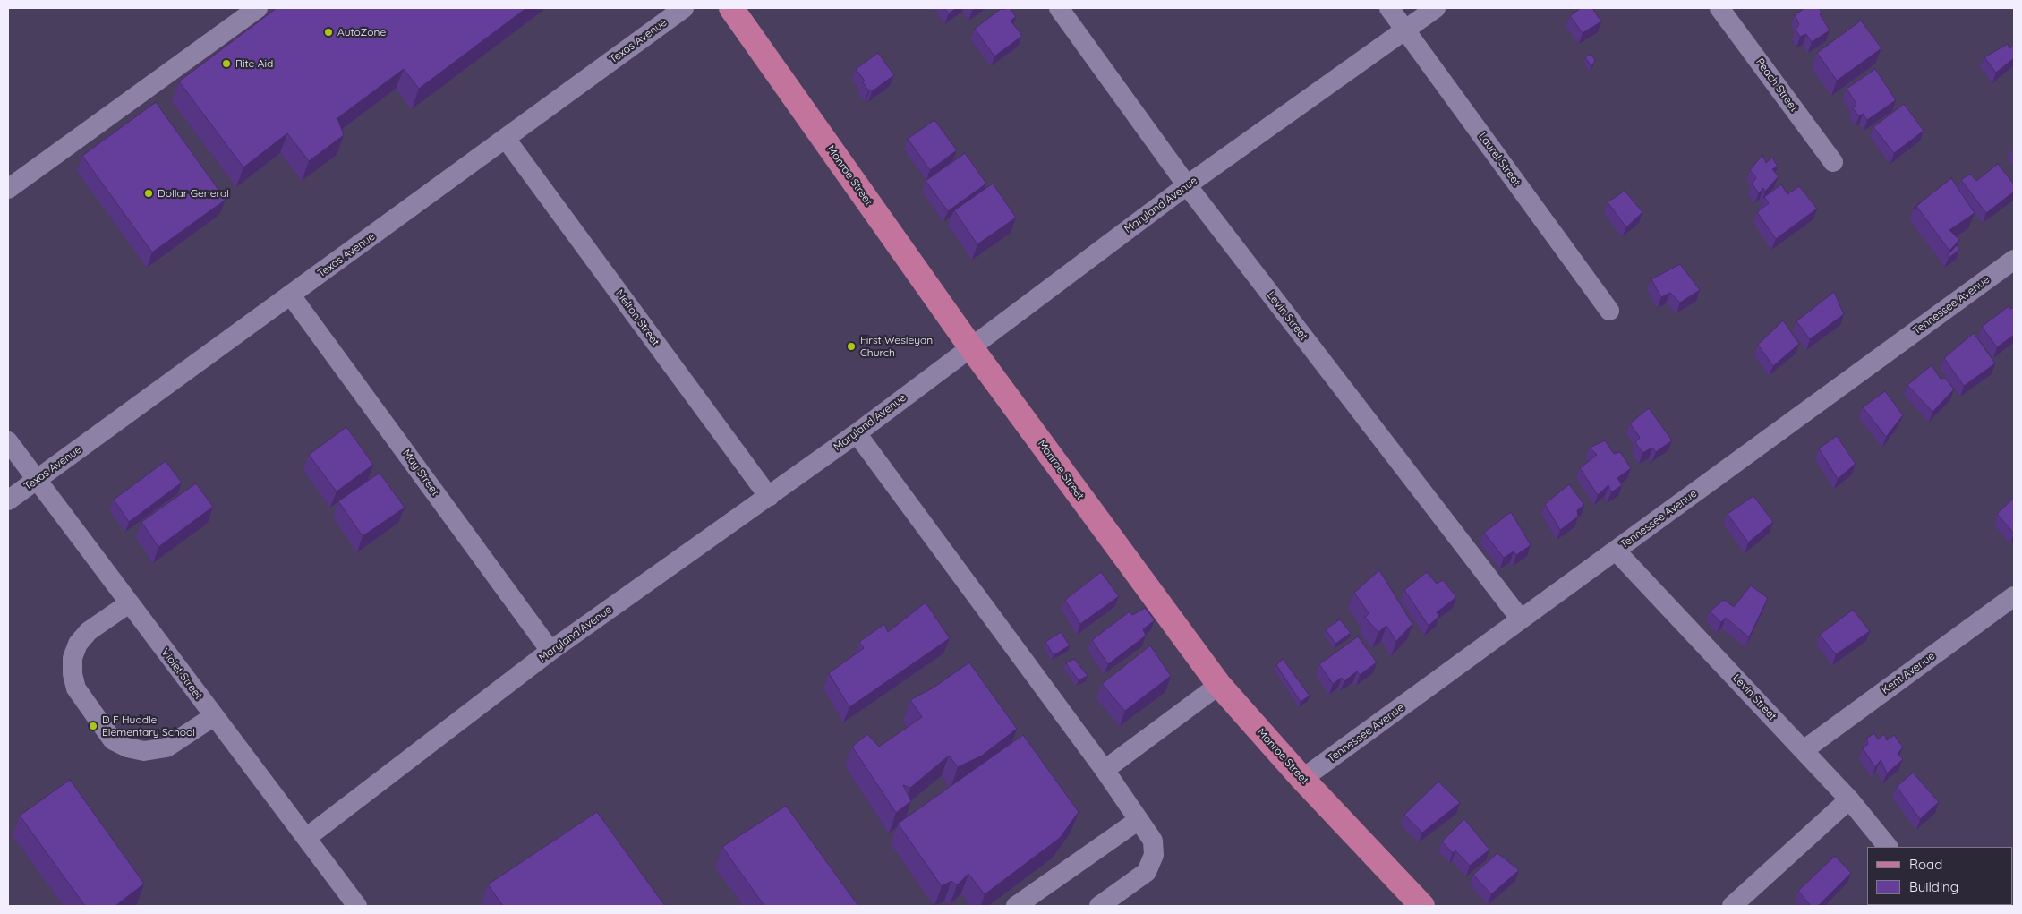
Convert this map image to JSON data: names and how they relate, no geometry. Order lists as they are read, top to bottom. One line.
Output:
{"streets":{"main road":["Monroe Street"],"street":["Texas Avenue","Peach Street","Laurel Street","Maryland Avenue","Tennessee Avenue","Levin Street","Melton Street","May Street","Kent Avenue","Violet Street"]},"crossings":[["Texas Avenue","Melton Street"],["Texas Avenue","May Street"],["Texas Avenue","Violet Street"],["Laurel Street","Maryland Avenue"],["Monroe Street","Maryland Avenue"],["Monroe Street","Tennessee Avenue"],["Maryland Avenue","Levin Street"],["Maryland Avenue","Melton Street"],["Maryland Avenue","May Street"],["Maryland Avenue","Violet Street"],["Tennessee Avenue","Levin Street"],["Levin Street","Kent Avenue"]],"places":["AutoZone","Rite Aid","Dollar General","First Wesleyan Church","D F Huddle Elementary School"],"legend":["Road","Building"]}
